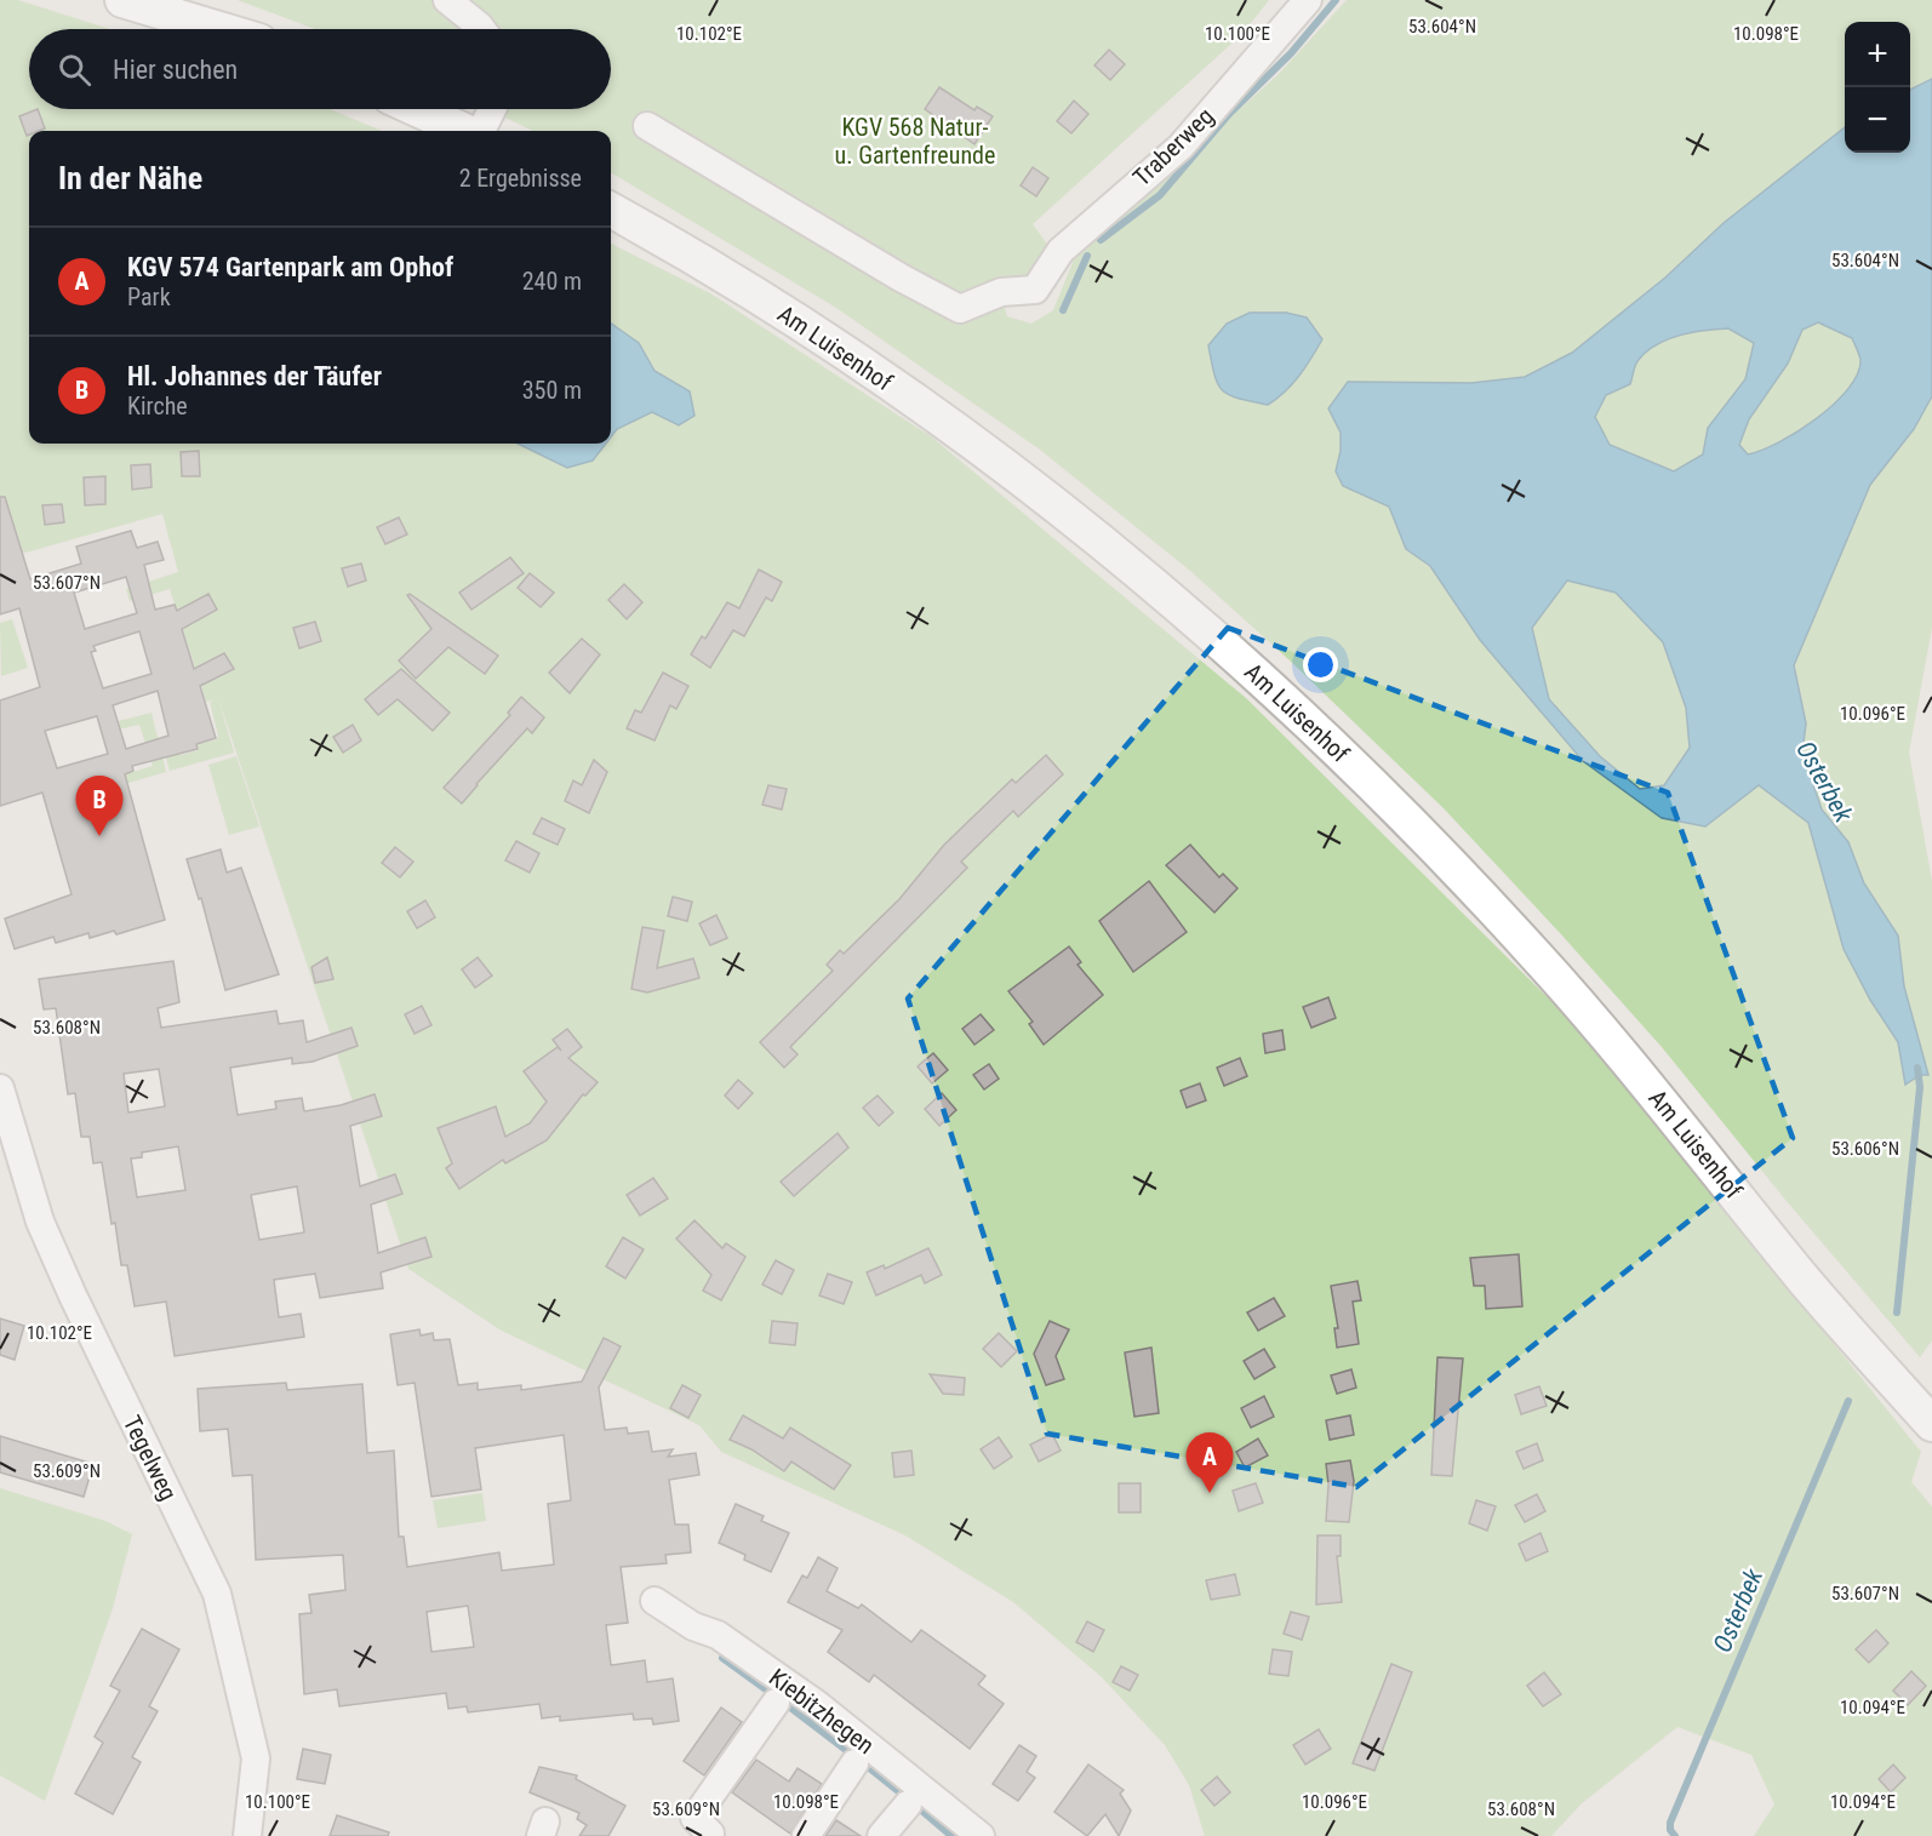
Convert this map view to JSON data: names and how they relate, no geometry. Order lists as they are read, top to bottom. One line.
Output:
{"streets":{"main road":["Am Luisenhof"],"street":["Traberweg","Tegelweg","Kiebitzhegen"]},"water":["Osterbek"],"parks":["KGV 568 Natur- u. Gartenfreunde"],"page":{"map_buttons":["+","−"],"search":"Hier suchen","heading":["In der Nähe","2 Ergebnisse"],"list":[{"mark":"A","name":"KGV 574 Gartenpark am Ophof","note":"Park","value":"240 m"},{"mark":"B","name":"Hl. Johannes der Täufer","note":"Kirche","value":"350 m"}],"pins":["B","A"]},"coordinates":["53.604°N","10.102°E","10.100°E","10.098°E","53.607°N","10.096°E","53.608°N","53.606°N","53.609°N","10.094°E"]}
